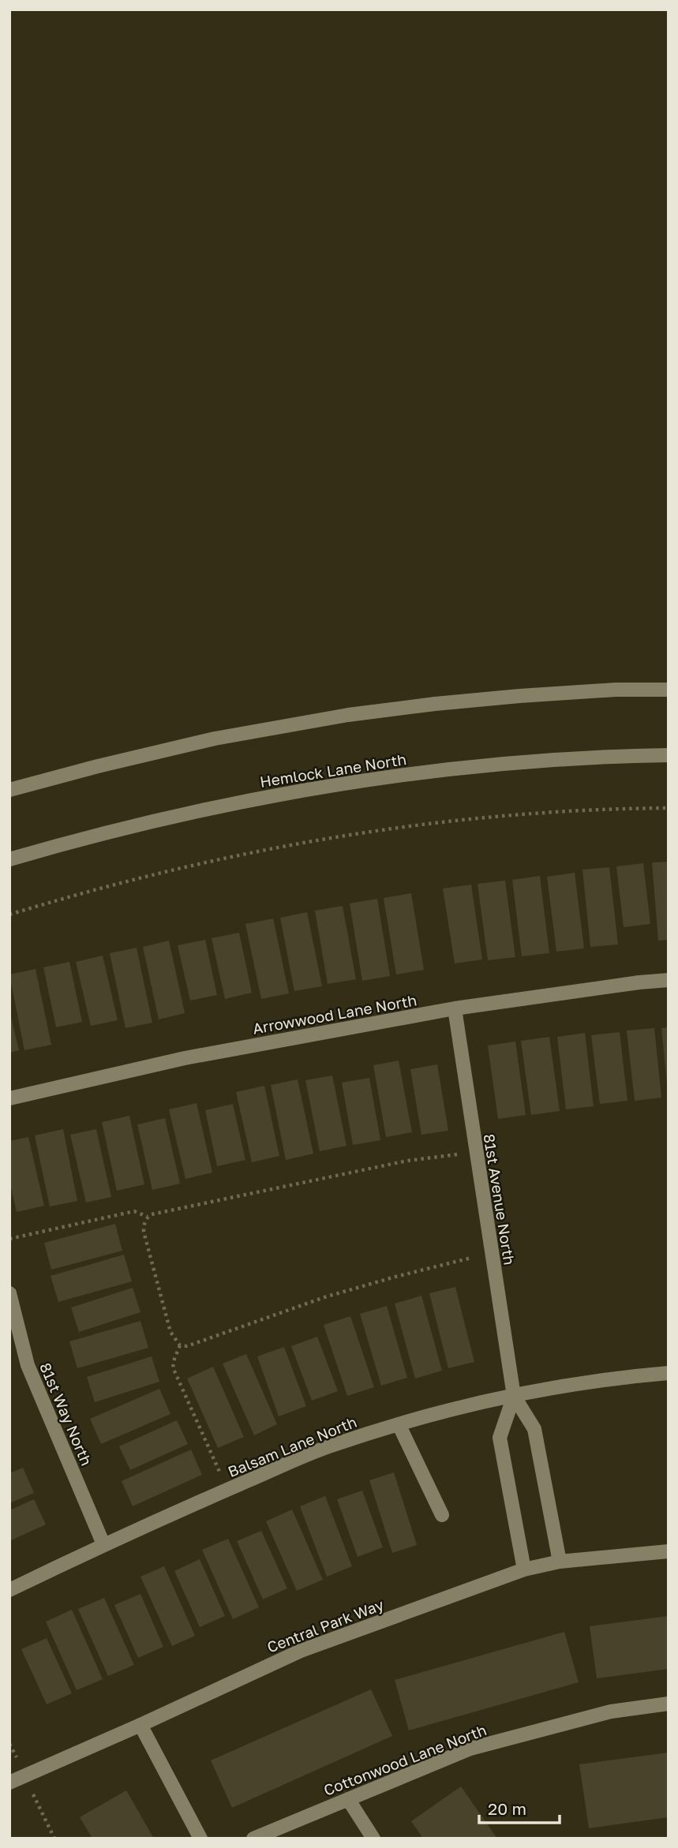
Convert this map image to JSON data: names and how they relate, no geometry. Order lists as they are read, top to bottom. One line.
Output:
{"streets":{"street":["Hemlock Lane North","Arrowwood Lane North","81st Avenue North","81st Way North","Balsam Lane North","Central Park Way","Cottonwood Lane North"]},"crossings":[["Arrowwood Lane North","81st Avenue North"],["81st Avenue North","Balsam Lane North"],["81st Avenue North","Central Park Way"],["81st Way North","Balsam Lane North"]],"scale_bar":"20 m"}
